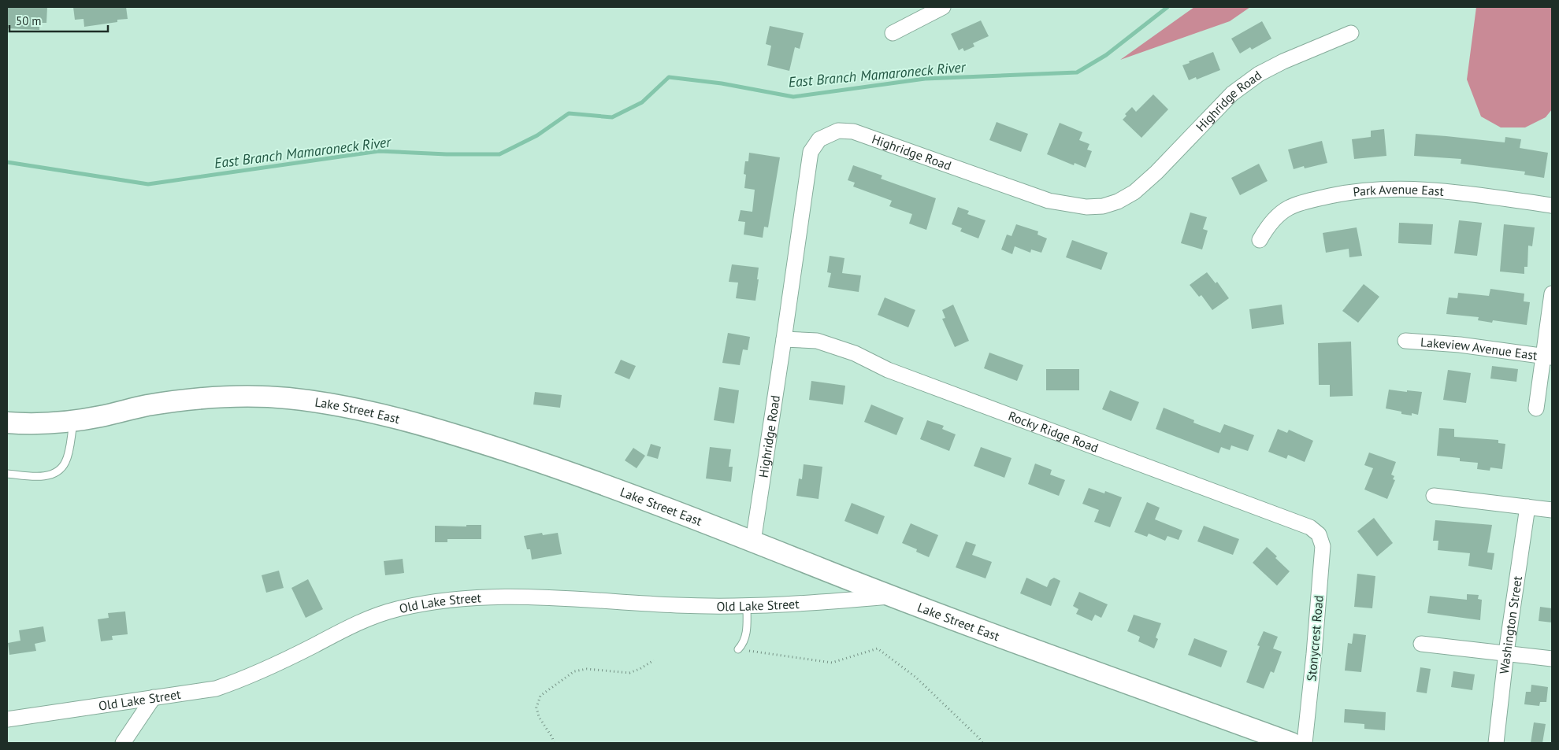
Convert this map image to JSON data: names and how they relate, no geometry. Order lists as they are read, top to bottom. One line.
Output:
{"streets":{"main road":["Lake Street East"],"street":["Highridge Road","Park Avenue East","Lakeview Avenue East","Rocky Ridge Road","Old Lake Street","Washington Street","Stonycrest Road"]},"crossings":[["Highridge Road","Lake Street East"],["Highridge Road","Rocky Ridge Road"],["Lake Street East","Old Lake Street"],["Rocky Ridge Road","Stonycrest Road"]],"water":["East Branch Mamaroneck River"],"scale_bar":"50 m"}
